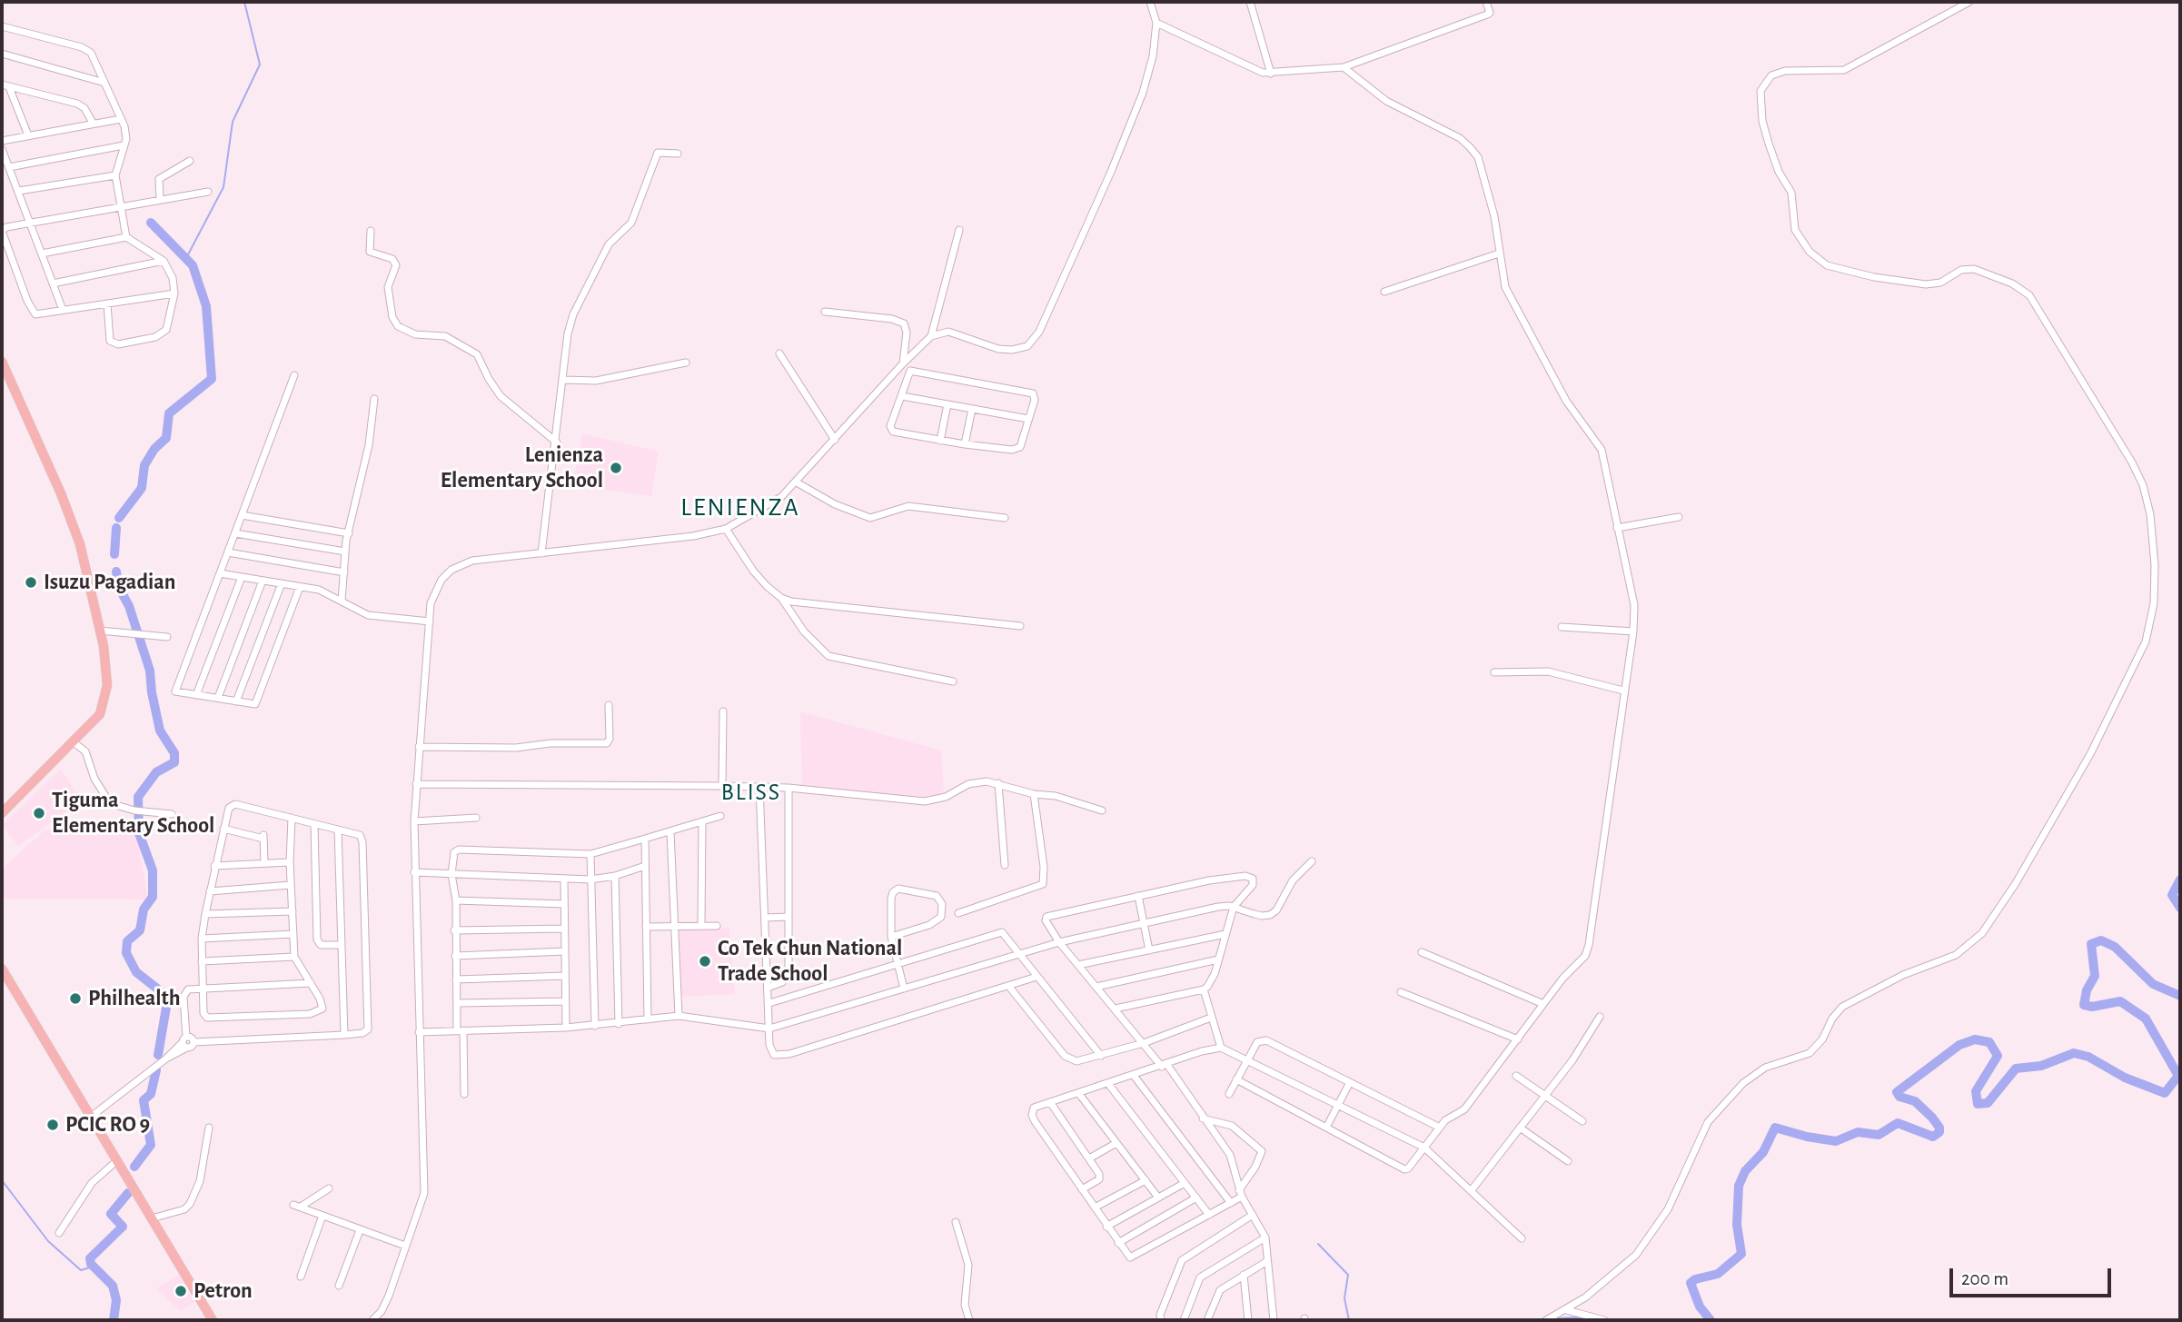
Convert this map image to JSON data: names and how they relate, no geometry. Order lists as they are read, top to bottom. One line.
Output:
{"districts":["LENIENZA","BLISS"],"places":["Lenienza Elementary School","Isuzu Pagadian","Tiguma Elementary School","Co Tek Chun National Trade School","Philhealth","PCIC RO 9","Petron"],"scale_bar":"200 m"}
